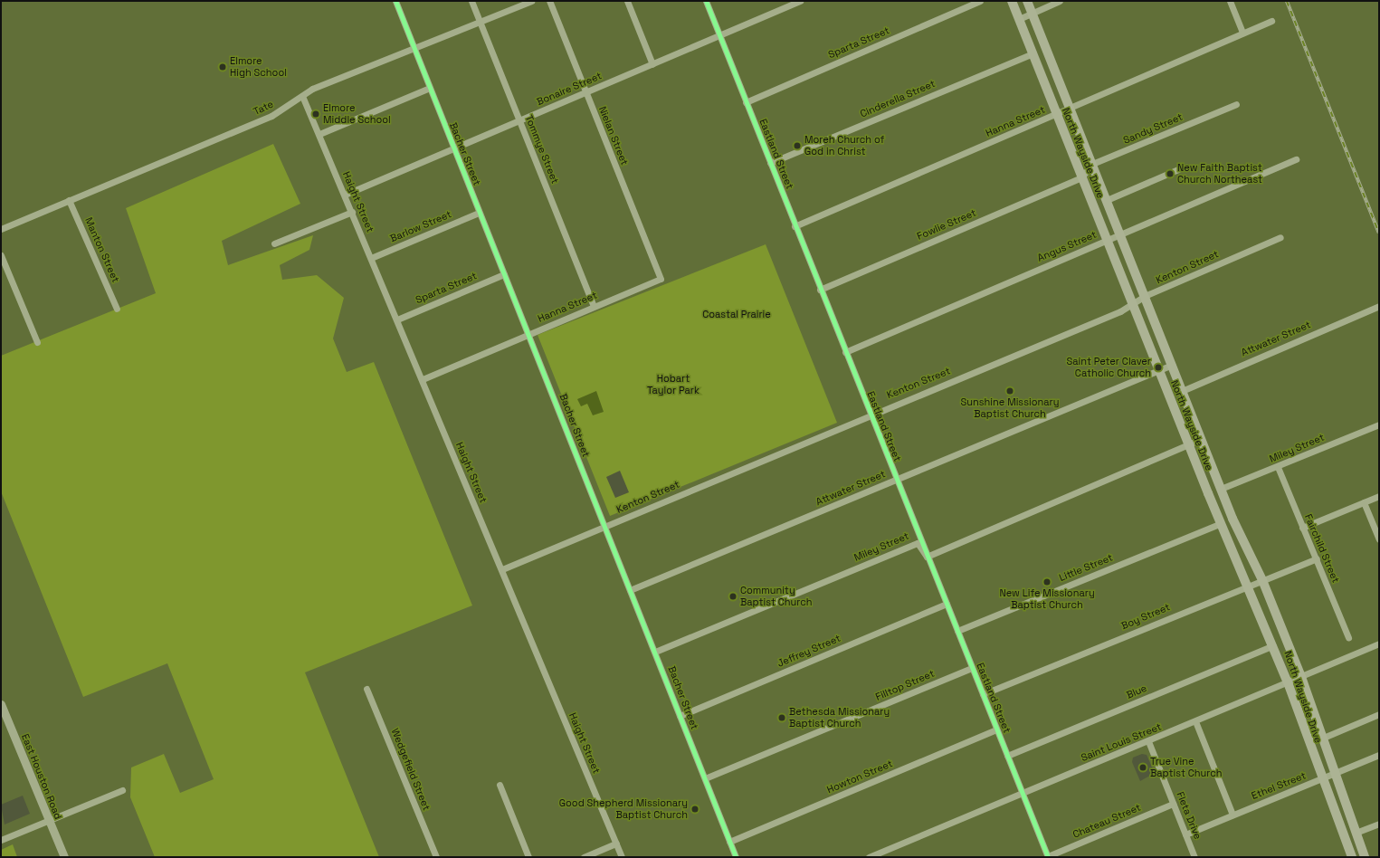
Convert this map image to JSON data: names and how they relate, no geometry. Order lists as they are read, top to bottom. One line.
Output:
{"streets":{"main road":["North Wayside Drive"],"street":["Sparta Street","Bonaire Street","Cinderella Street","Tate","Hanna Street","Sandy Street","Nielan Street","Tommye Street","Bacher Street","Eastland Street","Haight Street","Fowlie Street","Barlow Street","Angus Street","Manton Street","Kenton Street","Attwater Street","Miley Street","Fairchild Street","Little Street","Boy Street","Jeffrey Street","Filltop Street","Blue","Saint Louis Street","Wedgefield Street","East Houston Road","Howton Street","Ethel Street","Fleta Drive","Chateau Street"]},"crossings":[["Sparta Street","Bacher Street"],["Sparta Street","Eastland Street"],["Sparta Street","Haight Street"],["Bonaire Street","Nielan Street"],["Bonaire Street","Tommye Street"],["Bonaire Street","Bacher Street"],["Bonaire Street","Eastland Street"],["Bonaire Street","Haight Street"],["Cinderella Street","North Wayside Drive"],["Cinderella Street","Eastland Street"],["Tate","Tommye Street"],["Tate","Bacher Street"],["Tate","Haight Street"],["Tate","Manton Street"],["Hanna Street","Nielan Street"],["Hanna Street","Tommye Street"],["Hanna Street","North Wayside Drive"],["Hanna Street","Bacher Street"],["Hanna Street","Eastland Street"],["Hanna Street","Haight Street"],["Sandy Street","North Wayside Drive"],["Sandy Street","Fowlie Street"],["North Wayside Drive","Fowlie Street"],["North Wayside Drive","Angus Street"],["North Wayside Drive","Kenton Street"],["North Wayside Drive","Attwater Street"],["North Wayside Drive","Miley Street"],["North Wayside Drive","Little Street"],["North Wayside Drive","Boy Street"],["North Wayside Drive","Blue"],["North Wayside Drive","Saint Louis Street"],["North Wayside Drive","Ethel Street"],["Bacher Street","Barlow Street"],["Bacher Street","Kenton Street"],["Bacher Street","Attwater Street"],["Bacher Street","Miley Street"],["Bacher Street","Jeffrey Street"],["Bacher Street","Filltop Street"],["Bacher Street","Howton Street"],["Eastland Street","Fowlie Street"],["Eastland Street","Angus Street"],["Eastland Street","Kenton Street"],["Eastland Street","Attwater Street"],["Eastland Street","Miley Street"],["Eastland Street","Little Street"],["Eastland Street","Boy Street"],["Eastland Street","Jeffrey Street"],["Eastland Street","Filltop Street"],["Eastland Street","Blue"],["Eastland Street","Saint Louis Street"],["Eastland Street","Howton Street"],["Eastland Street","Chateau Street"],["Haight Street","Barlow Street"],["Haight Street","Kenton Street"],["Miley Street","Fairchild Street"],["Fairchild Street","Boy Street"],["Saint Louis Street","Fleta Drive"],["Ethel Street","Fleta Drive"],["Fleta Drive","Chateau Street"]],"parks":["Coastal Prairie","Hobart Taylor Park"],"places":["Elmore High School","Elmore Middle School","Moreh Church of God in Christ","New Faith Baptist Church Northeast","Saint Peter Claver Catholic Church","Sunshine Missionary Baptist Church","New Life Missionary Baptist Church","Community Baptist Church","Bethesda Missionary Baptist Church","True Vine Baptist Church","Good Shepherd Missionary Baptist Church"]}
